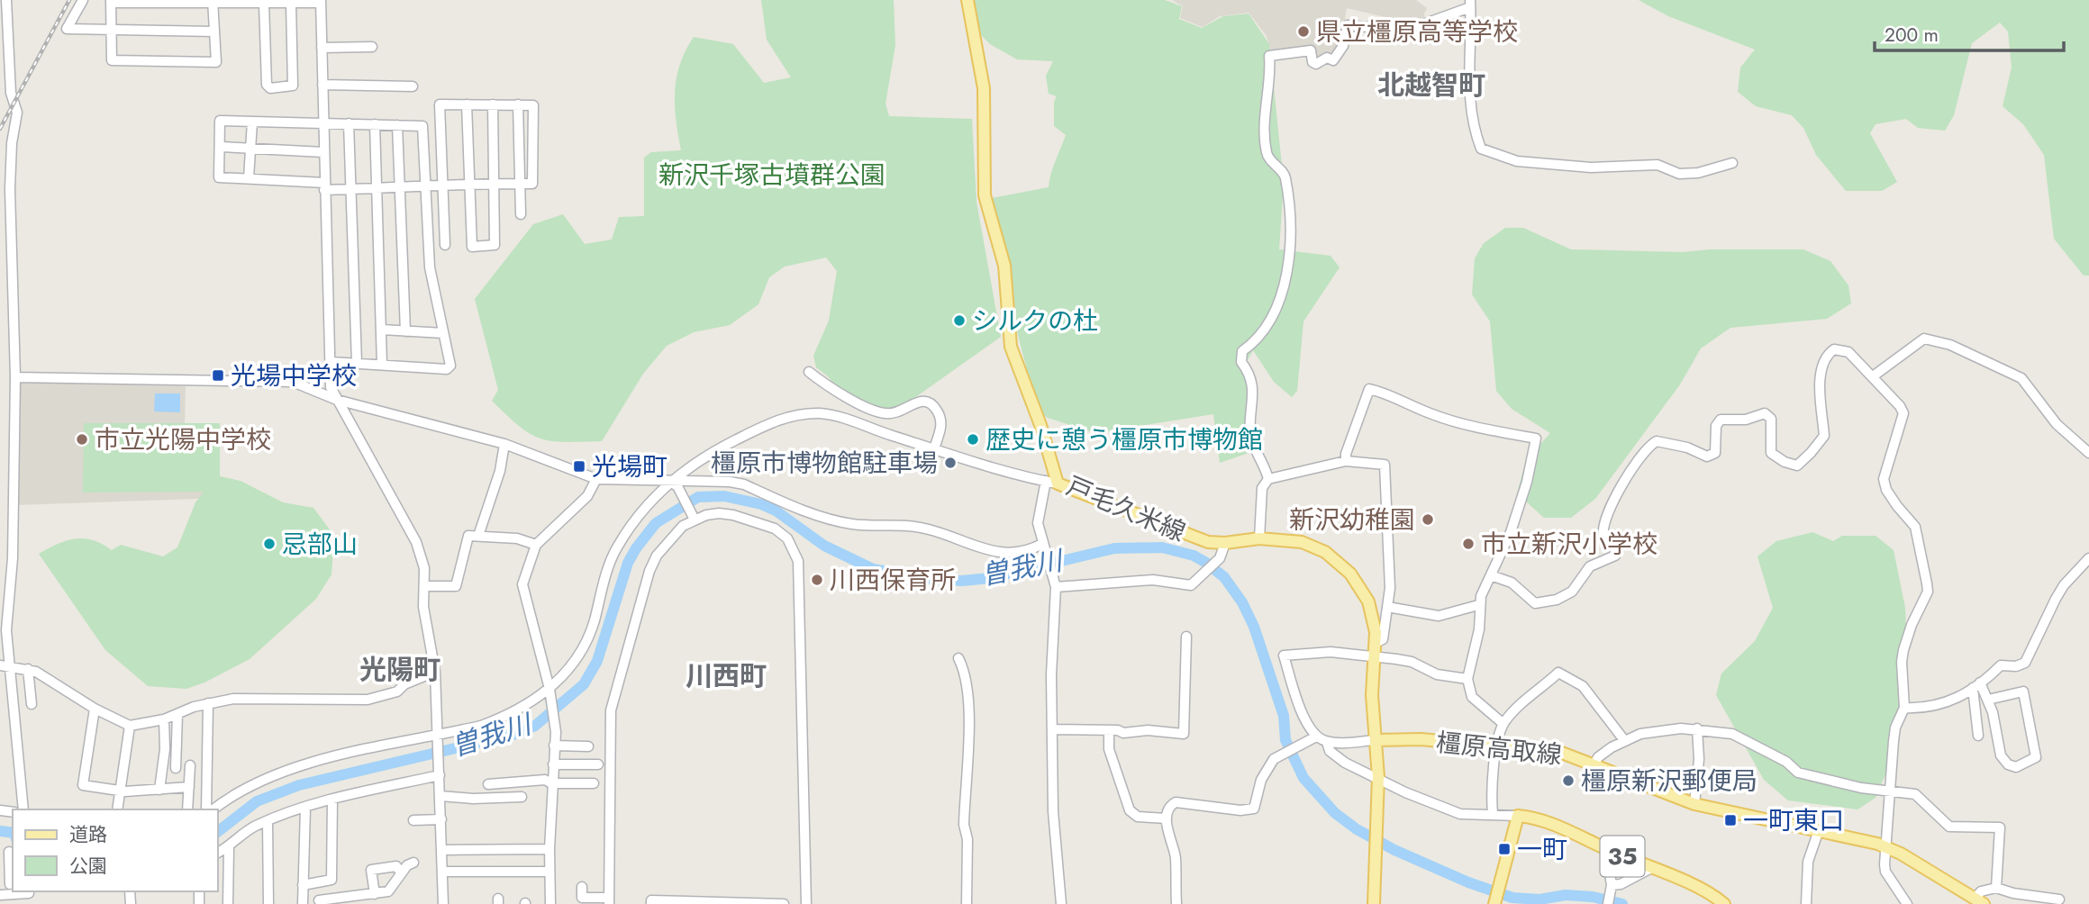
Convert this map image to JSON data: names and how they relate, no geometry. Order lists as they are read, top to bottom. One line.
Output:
{"streets":{"main road":["戸毛久米線","橿原高取線","35"]},"crossings":[["戸毛久米線","橿原高取線"]],"districts":["北越智町","光陽町","川西町"],"water":["曽我川"],"parks":["新沢千塚古墳群公園"],"places":{"other":["県立橿原高等学校","シルクの杜","市立光陽中学校","歴史に憩う橿原市博物館","橿原市博物館駐車場","新沢幼稚園","忌部山","市立新沢小学校","川西保育所","橿原新沢郵便局"],"transit":["光場中学校","光場町","一町東口","一町"]},"legend":["道路","公園"],"scale_bar":"200 m"}
